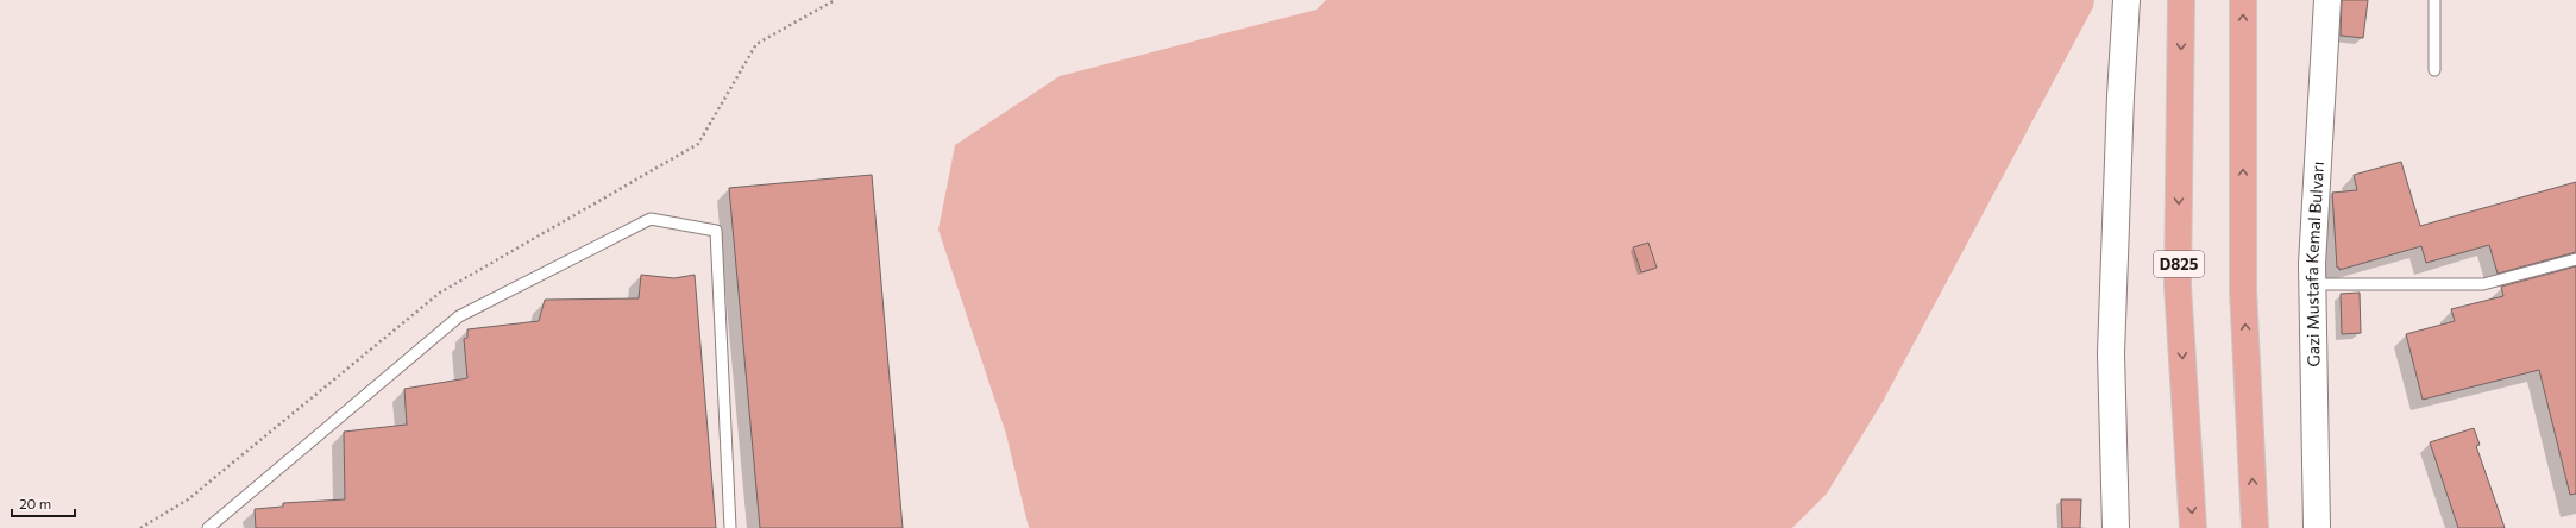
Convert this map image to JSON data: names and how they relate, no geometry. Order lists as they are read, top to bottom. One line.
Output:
{"streets":{"highway":["D825"],"street":["Gazi Mustafa Kemal Bulvarı"]},"scale_bar":"20 m"}
